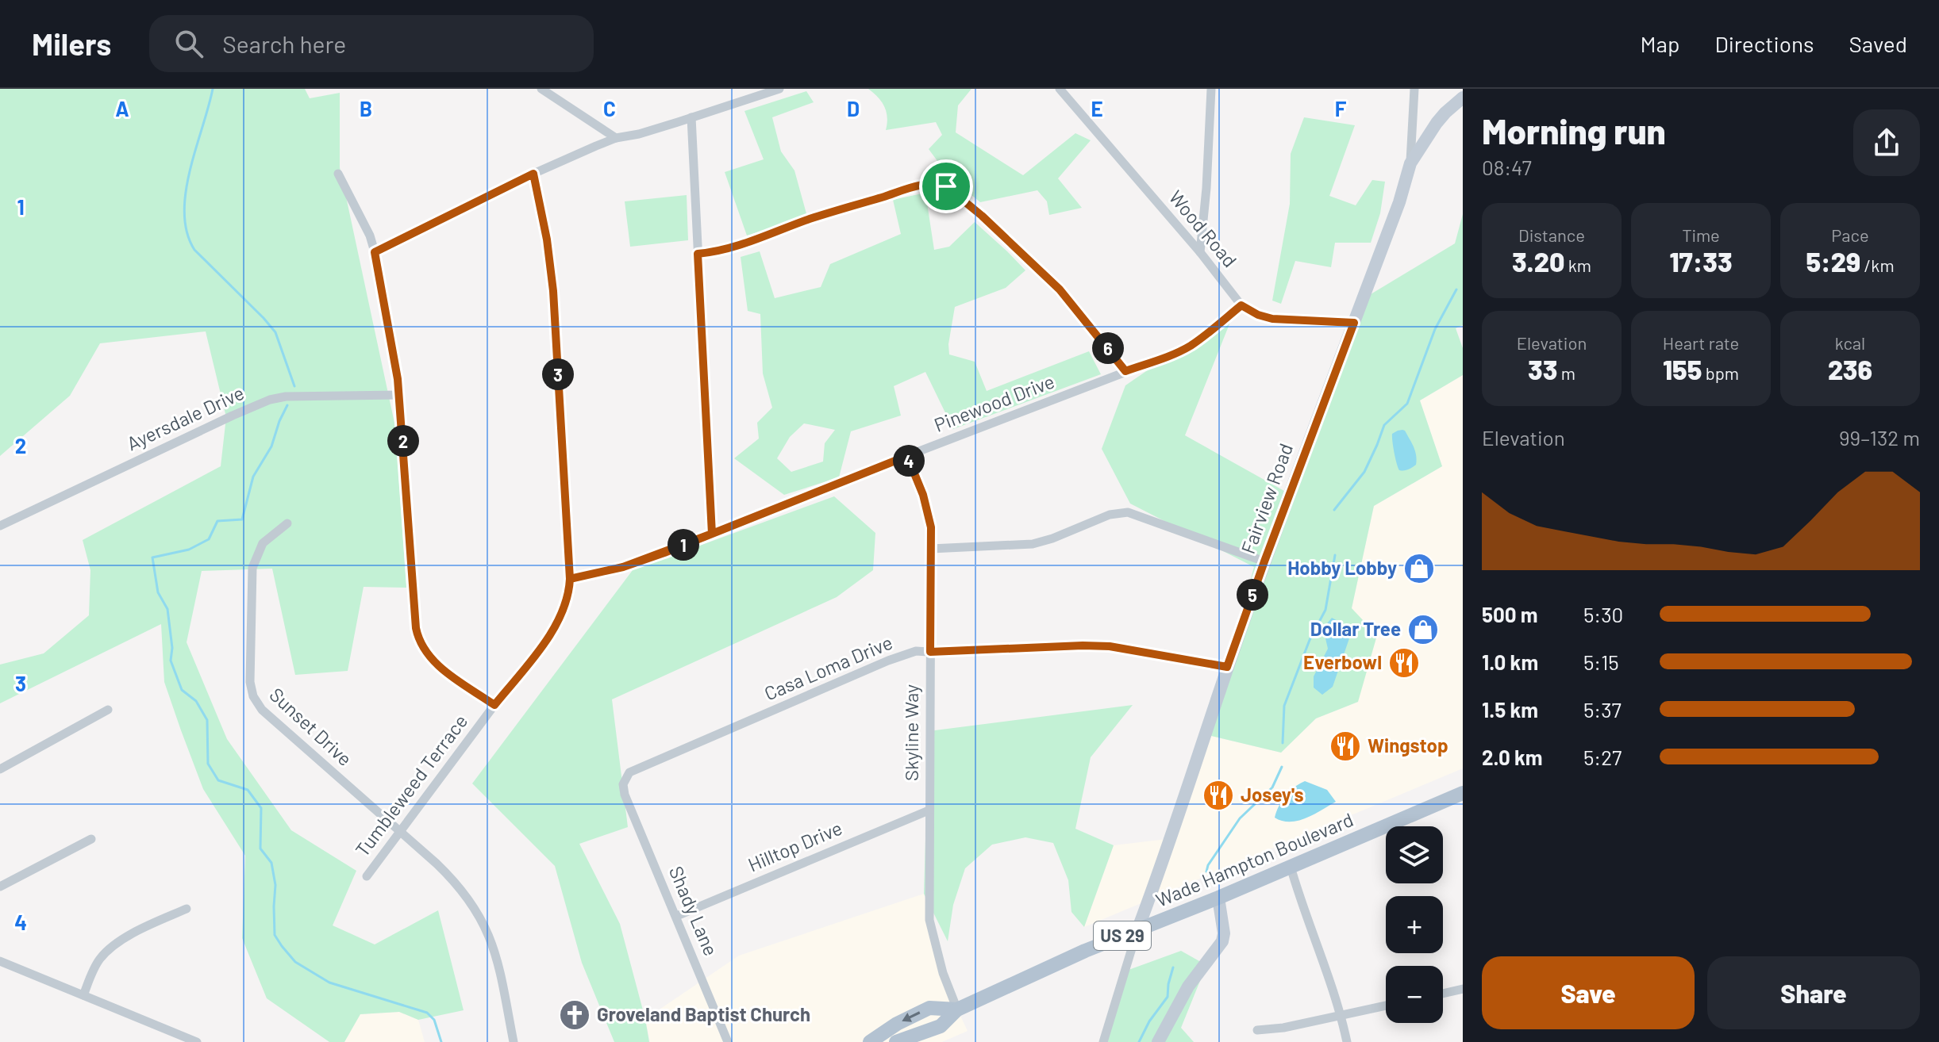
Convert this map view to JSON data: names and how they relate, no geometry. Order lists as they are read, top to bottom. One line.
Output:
{"streets":{"main road":["Wade Hampton Boulevard","US 29"],"street":["Wood Road","Pinewood Drive","Ayersdale Drive","Fairview Road","Casa Loma Drive","Sunset Drive","Skyline Way","Tumbleweed Terrace","Hilltop Drive","Shady Lane"]},"crossings":[["Wood Road","Pinewood Drive"],["Wood Road","Fairview Road"],["Pinewood Drive","Skyline Way"],["Pinewood Drive","Tumbleweed Terrace"],["Fairview Road","Casa Loma Drive"],["Fairview Road","Wade Hampton Boulevard"],["Casa Loma Drive","Skyline Way"],["Casa Loma Drive","Shady Lane"],["Sunset Drive","Tumbleweed Terrace"],["Skyline Way","Hilltop Drive"],["Skyline Way","Wade Hampton Boulevard"],["Hilltop Drive","Shady Lane"]],"places":{"shop":["Hobby Lobby","Dollar Tree"],"restaurant":["Everbowl","Wingstop","Josey's"],"church":["Groveland Baptist Church"]},"page":{"header":"Milers","search":"Search here","nav":["Map","Directions","Saved"],"heading":["Morning run","08:47"],"stats":[["Distance","3.20 km"],["Time","17:33"],["Pace","5:29 /km"],["Elevation","33 m"],["Heart rate","155 bpm"],["kcal","236"]],"pins":["6","3","2","4","1","5"],"chart":["Elevation","99–132 m"],"list":[{"name":"500 m","note":"5:30"},{"name":"1.0 km","note":"5:15"},{"name":"1.5 km","note":"5:37"},{"name":"2.0 km","note":"5:27"}],"map_buttons":["+","−"],"buttons":["Save","Share"]},"grid":{"columns":["A","B","C","D","E","F"],"rows":["1","2","3","4"]}}
